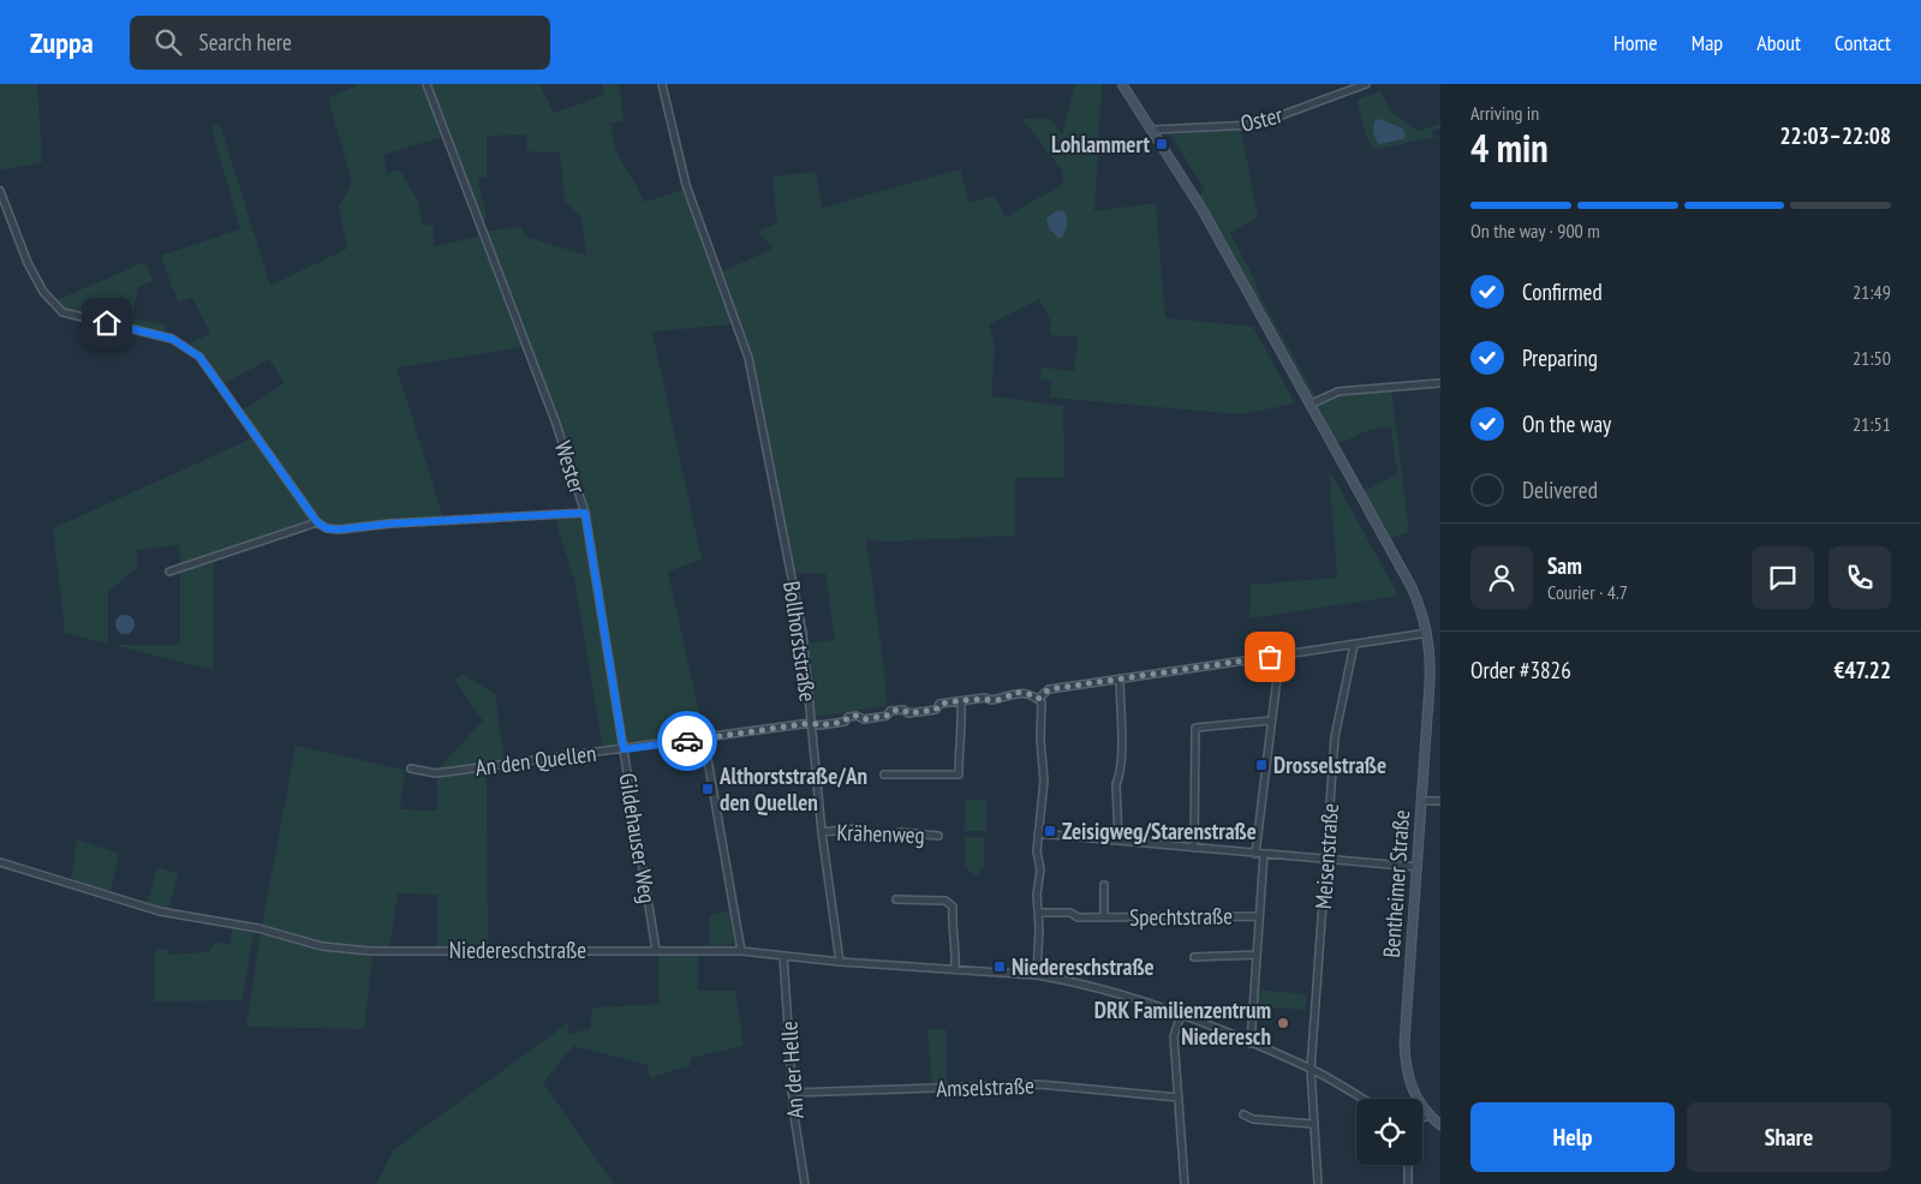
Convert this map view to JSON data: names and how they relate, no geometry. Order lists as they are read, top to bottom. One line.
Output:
{"streets":{"main road":["Bentheimer Straße"],"street":["Oster","Wester","Bollhorststraße","An den Quellen","Krähenweg","Gildehauser Weg","Meisenstraße","Spechtstraße","Niedereschstraße","An der Helle","Amselstraße"]},"crossings":[["Oster","Bentheimer Straße"],["Wester","Gildehauser Weg"],["Bollhorststraße","An den Quellen"],["Bollhorststraße","Krähenweg"],["Bollhorststraße","Niedereschstraße"],["An den Quellen","Gildehauser Weg"],["Gildehauser Weg","Niedereschstraße"],["Meisenstraße","Niedereschstraße"],["Niedereschstraße","An der Helle"],["An der Helle","Amselstraße"]],"places":{"transit":["Lohlammert","Drosselstraße","Althorststraße/An den Quellen","Zeisigweg/Starenstraße","Niedereschstraße"],"other":["DRK Familienzentrum Niederesch"]},"page":{"header":"Zuppa","search":"Search here","nav":["Home","Map","About","Contact"],"heading":["4 min","Arriving in","22:03–22:08"],"panel":["Sam","Courier · 4.7","Order #3826","€47.22"],"bar":"On the way · 900 m","list":[["Confirmed","21:49"],["Preparing","21:50"],["On the way","21:51"],"Delivered"],"buttons":["Help","Share"]}}
